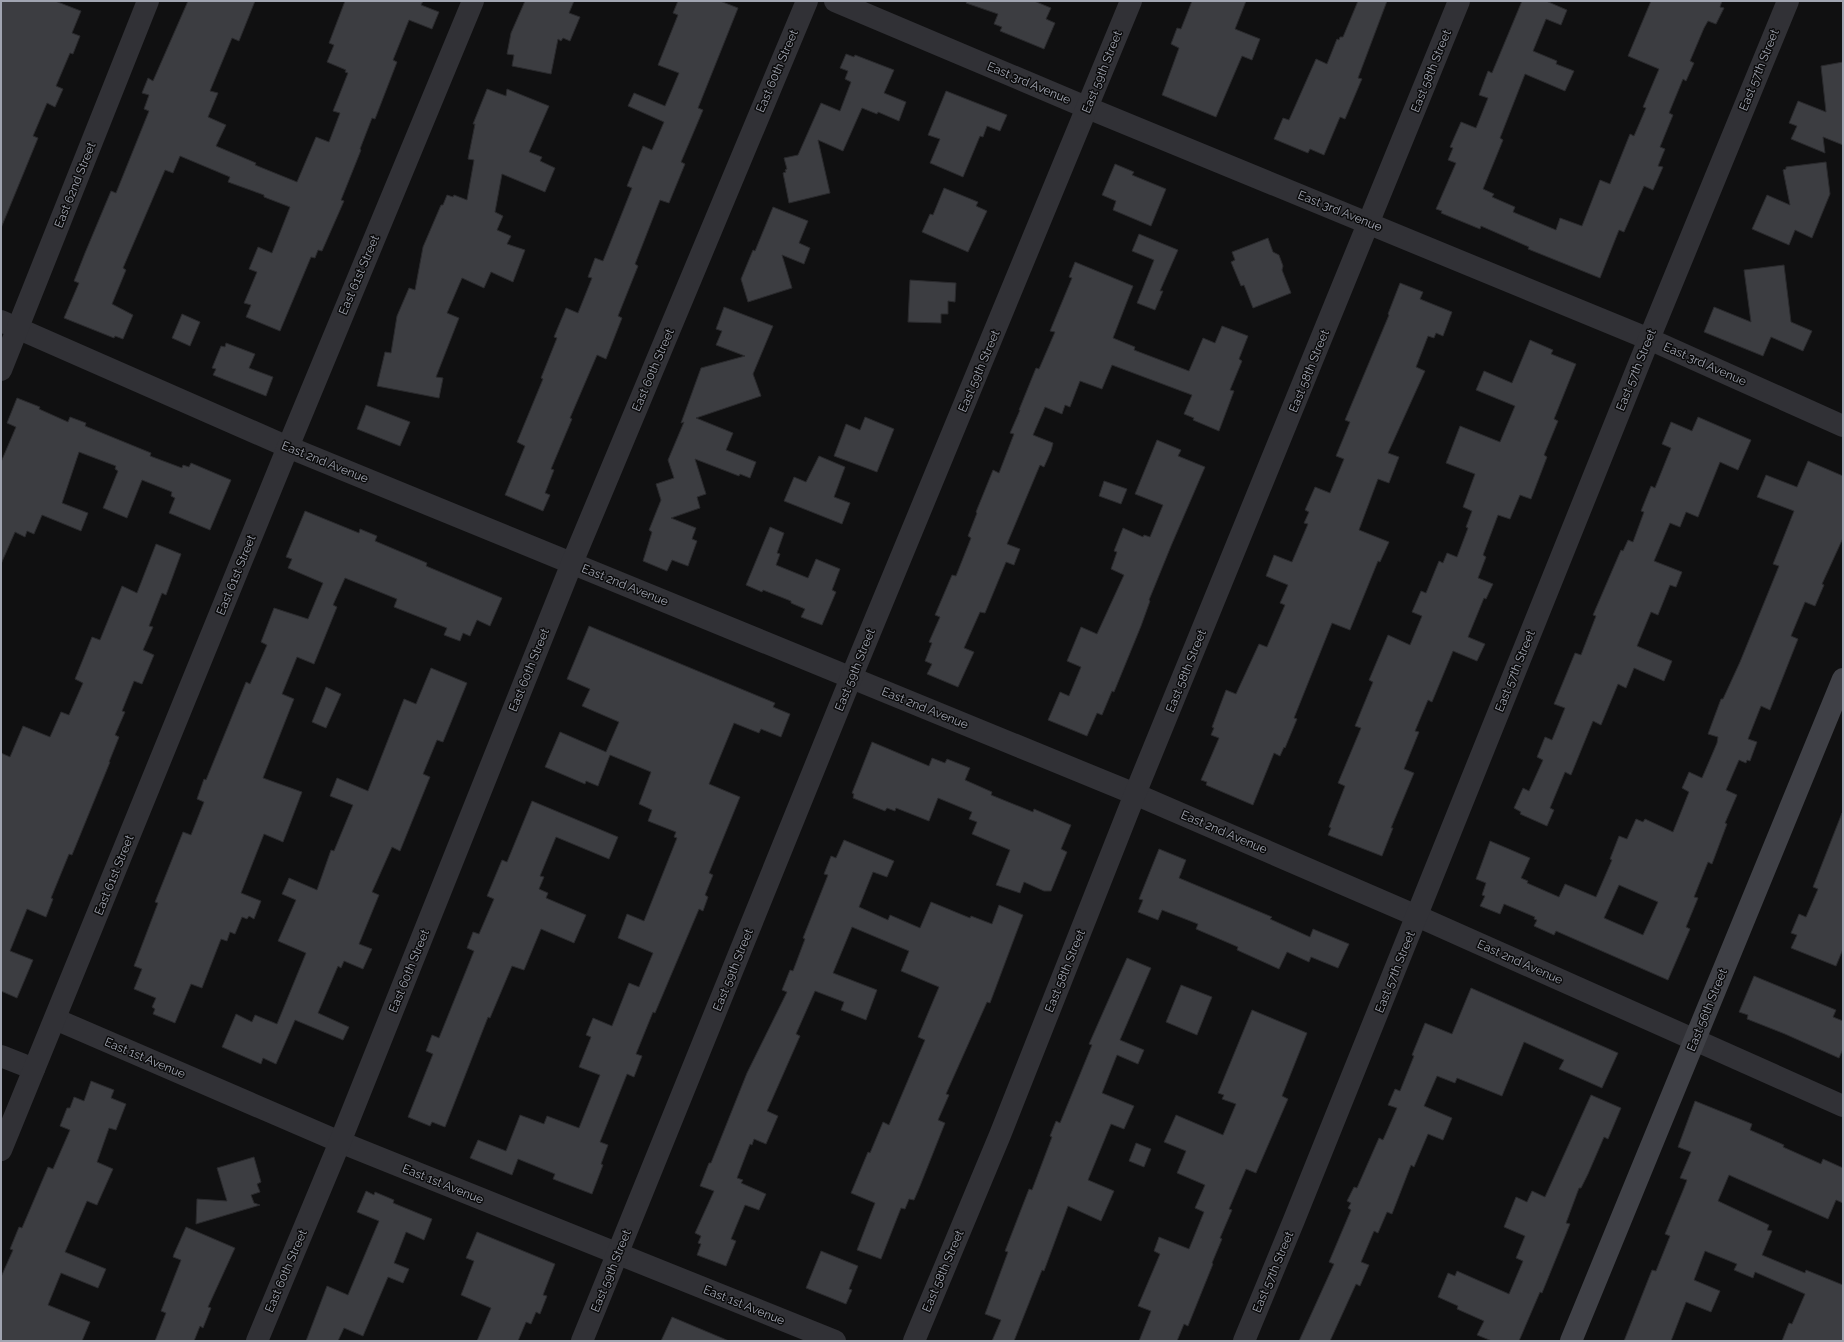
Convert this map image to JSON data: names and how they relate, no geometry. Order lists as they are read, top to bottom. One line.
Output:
{"streets":{"street":["East 57th Street","East 60th Street","East 58th Street","East 59th Street","East 3rd Avenue","East 62nd Street","East 61st Street","East 2nd Avenue","East 56th Street","East 1st Avenue"]},"crossings":[["East 57th Street","East 3rd Avenue"],["East 57th Street","East 2nd Avenue"],["East 60th Street","East 2nd Avenue"],["East 60th Street","East 1st Avenue"],["East 58th Street","East 3rd Avenue"],["East 58th Street","East 2nd Avenue"],["East 59th Street","East 3rd Avenue"],["East 59th Street","East 2nd Avenue"],["East 59th Street","East 1st Avenue"],["East 62nd Street","East 2nd Avenue"],["East 61st Street","East 2nd Avenue"],["East 61st Street","East 1st Avenue"],["East 2nd Avenue","East 56th Street"]]}
